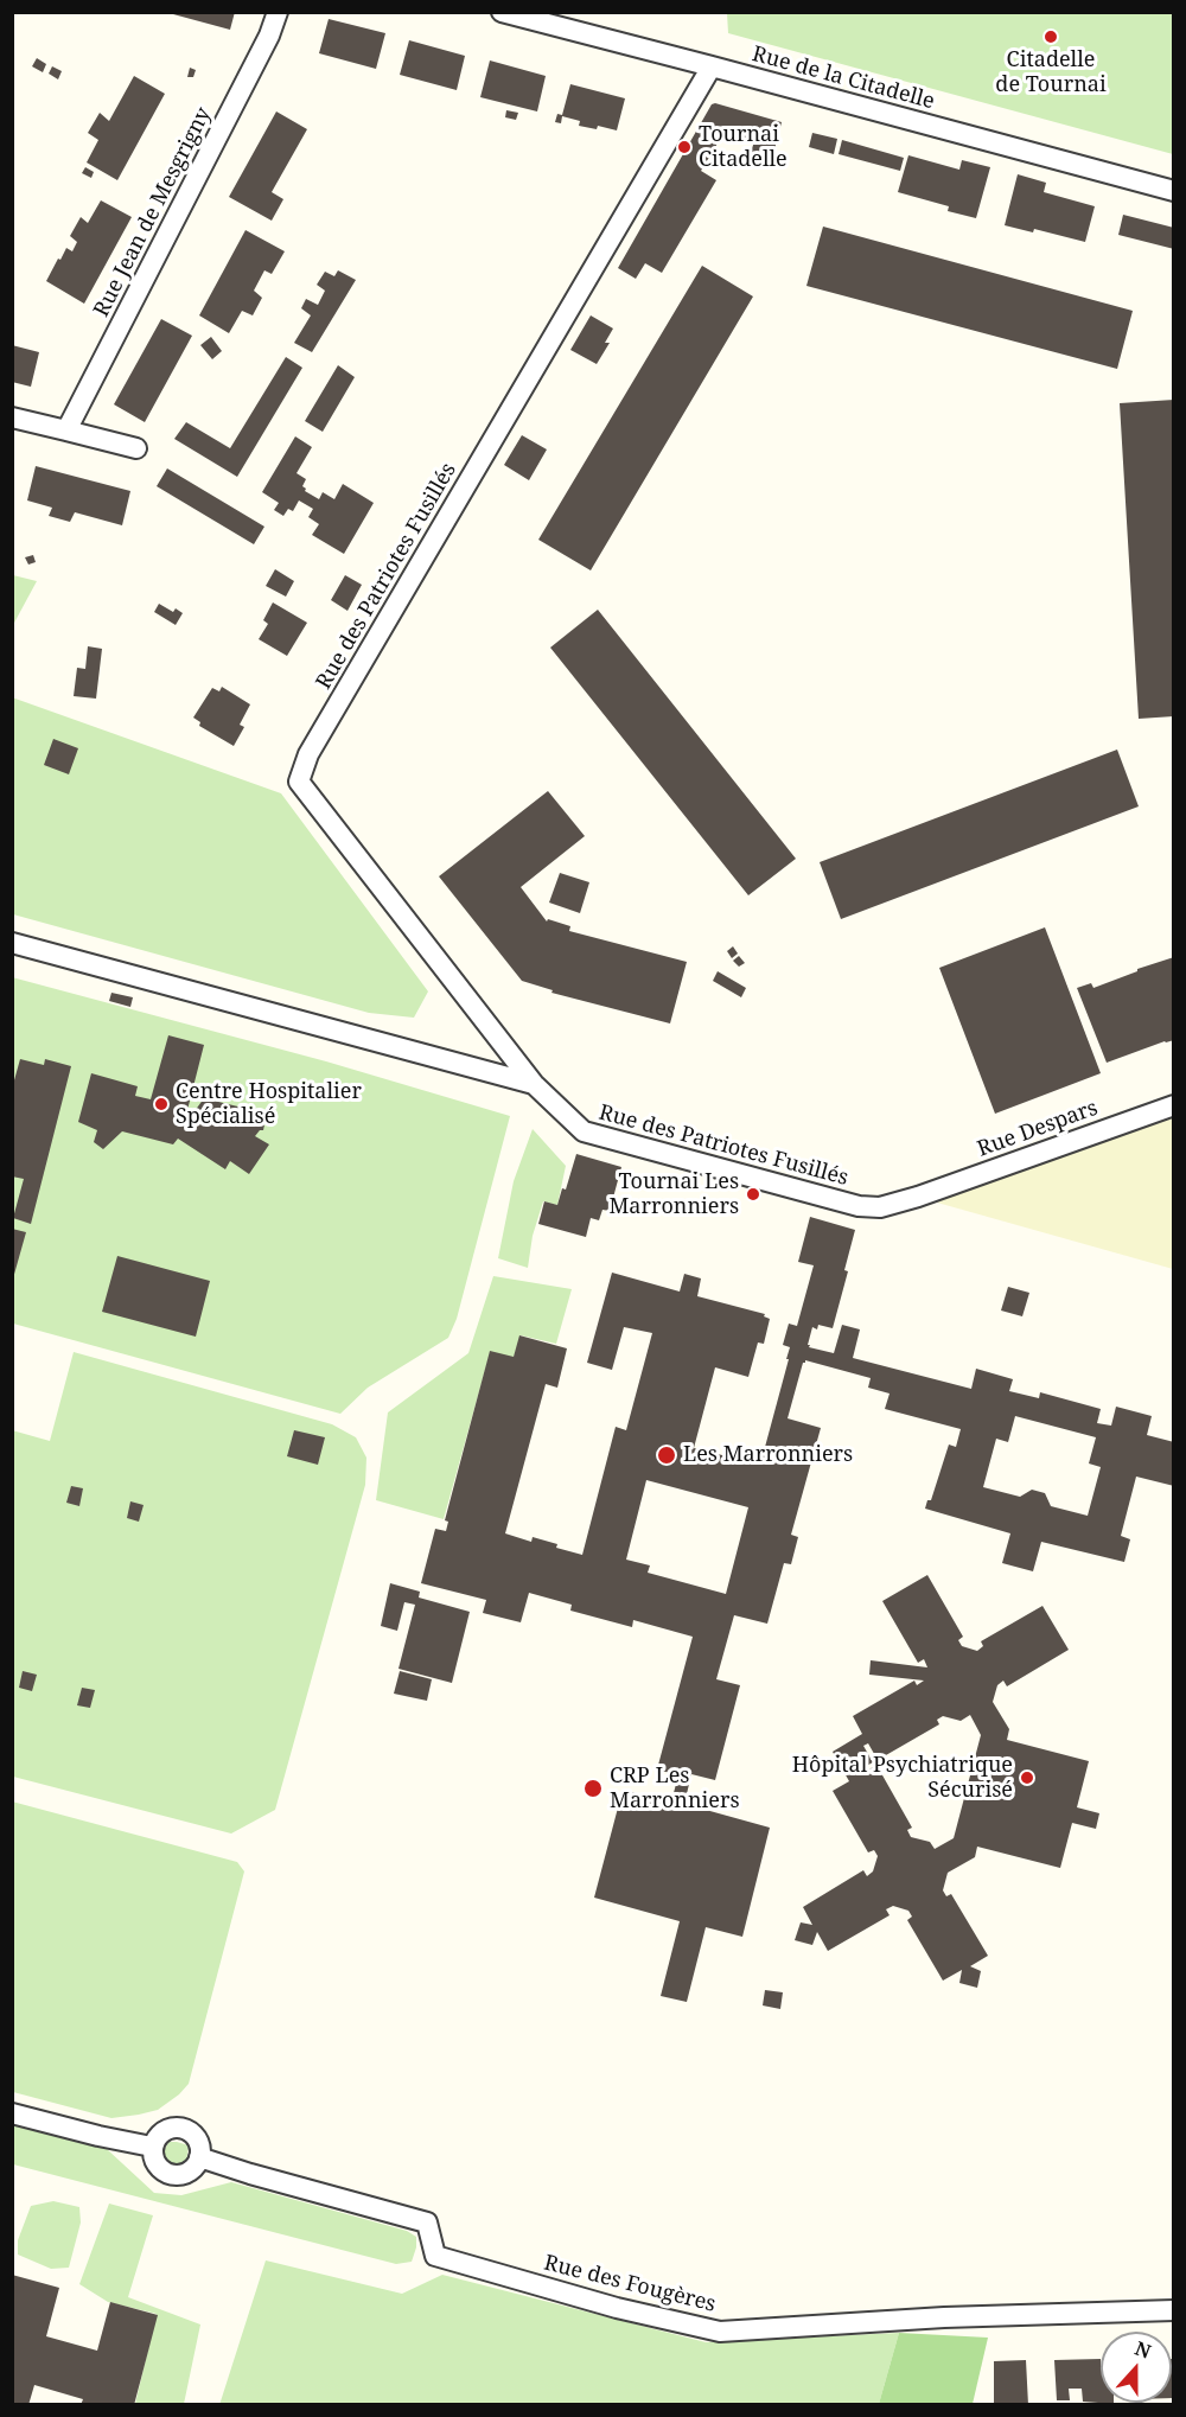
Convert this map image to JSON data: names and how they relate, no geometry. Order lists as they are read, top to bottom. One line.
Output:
{"streets":{"street":["Rue de la Citadelle","Rue Jean de Mesgrigny","Rue des Patriotes Fusillés","Rue Despars","Rue des Fougères"]},"crossings":[["Rue de la Citadelle","Rue des Patriotes Fusillés"],["Rue des Patriotes Fusillés","Rue Despars"]],"places":["Citadelle de Tournai","Tournai Citadelle","Centre Hospitalier Spécialisé","Tournai Les Marronniers","Les Marronniers","Hôpital Psychiatrique Sécurisé","CRP Les Marronniers"],"north":"top"}
